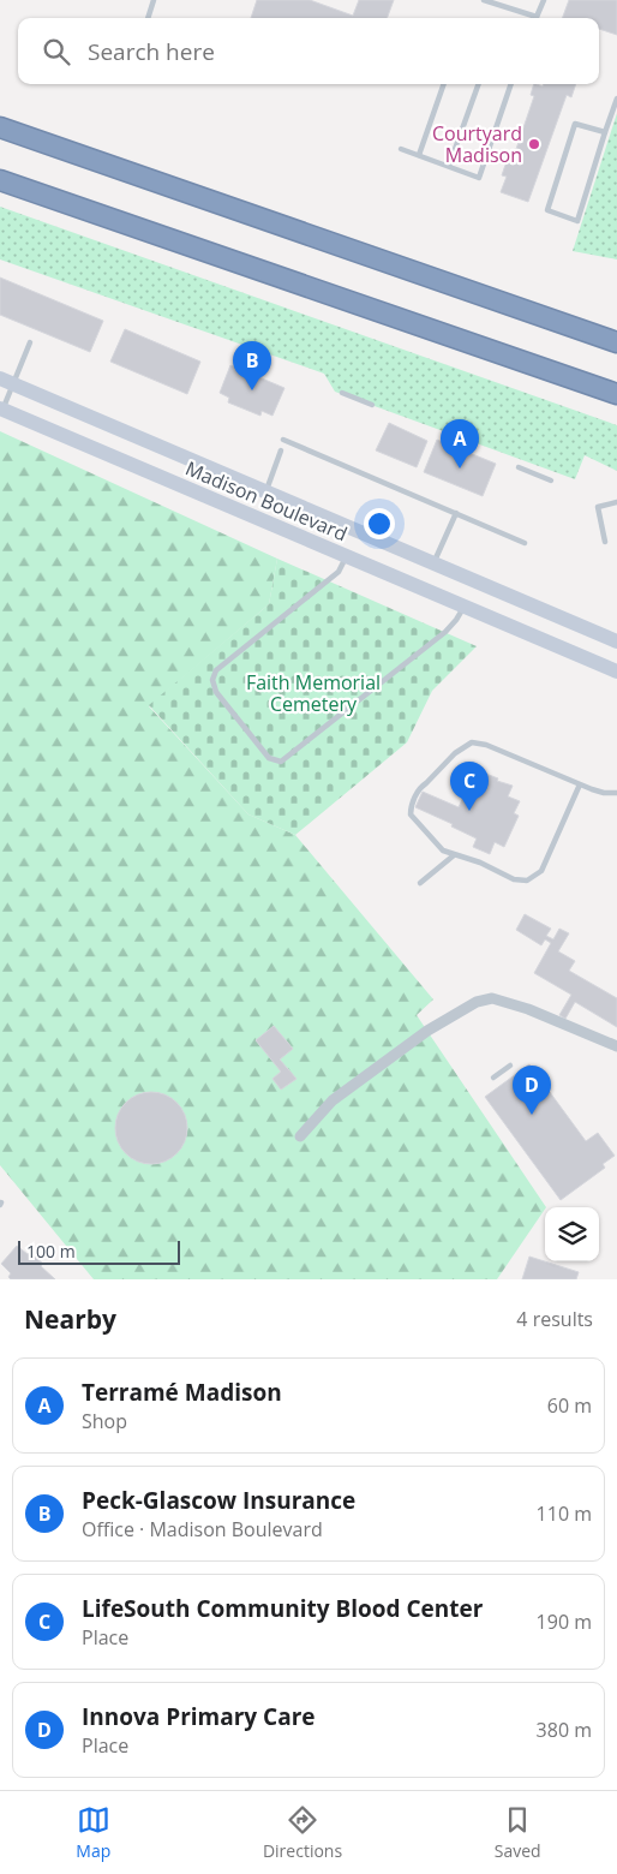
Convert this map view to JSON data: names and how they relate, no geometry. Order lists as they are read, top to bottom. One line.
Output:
{"streets":{"main road":["Madison Boulevard"]},"parks":["Faith Memorial Cemetery"],"places":["Courtyard Madison"],"scale_bar":"100 m","page":{"search":"Search here","pins":["B","A","C","D"],"scale":"100 m","heading":["Nearby","4 results"],"list":[{"mark":"A","name":"Terramé Madison","note":"Shop","value":"60 m"},{"mark":"B","name":"Peck-Glascow Insurance","note":"Office · Madison Boulevard","value":"110 m"},{"mark":"C","name":"LifeSouth Community Blood Center","note":"Place","value":"190 m"},{"mark":"D","name":"Innova Primary Care","note":"Place","value":"380 m"}],"nav":["Map","Directions","Saved"]}}
